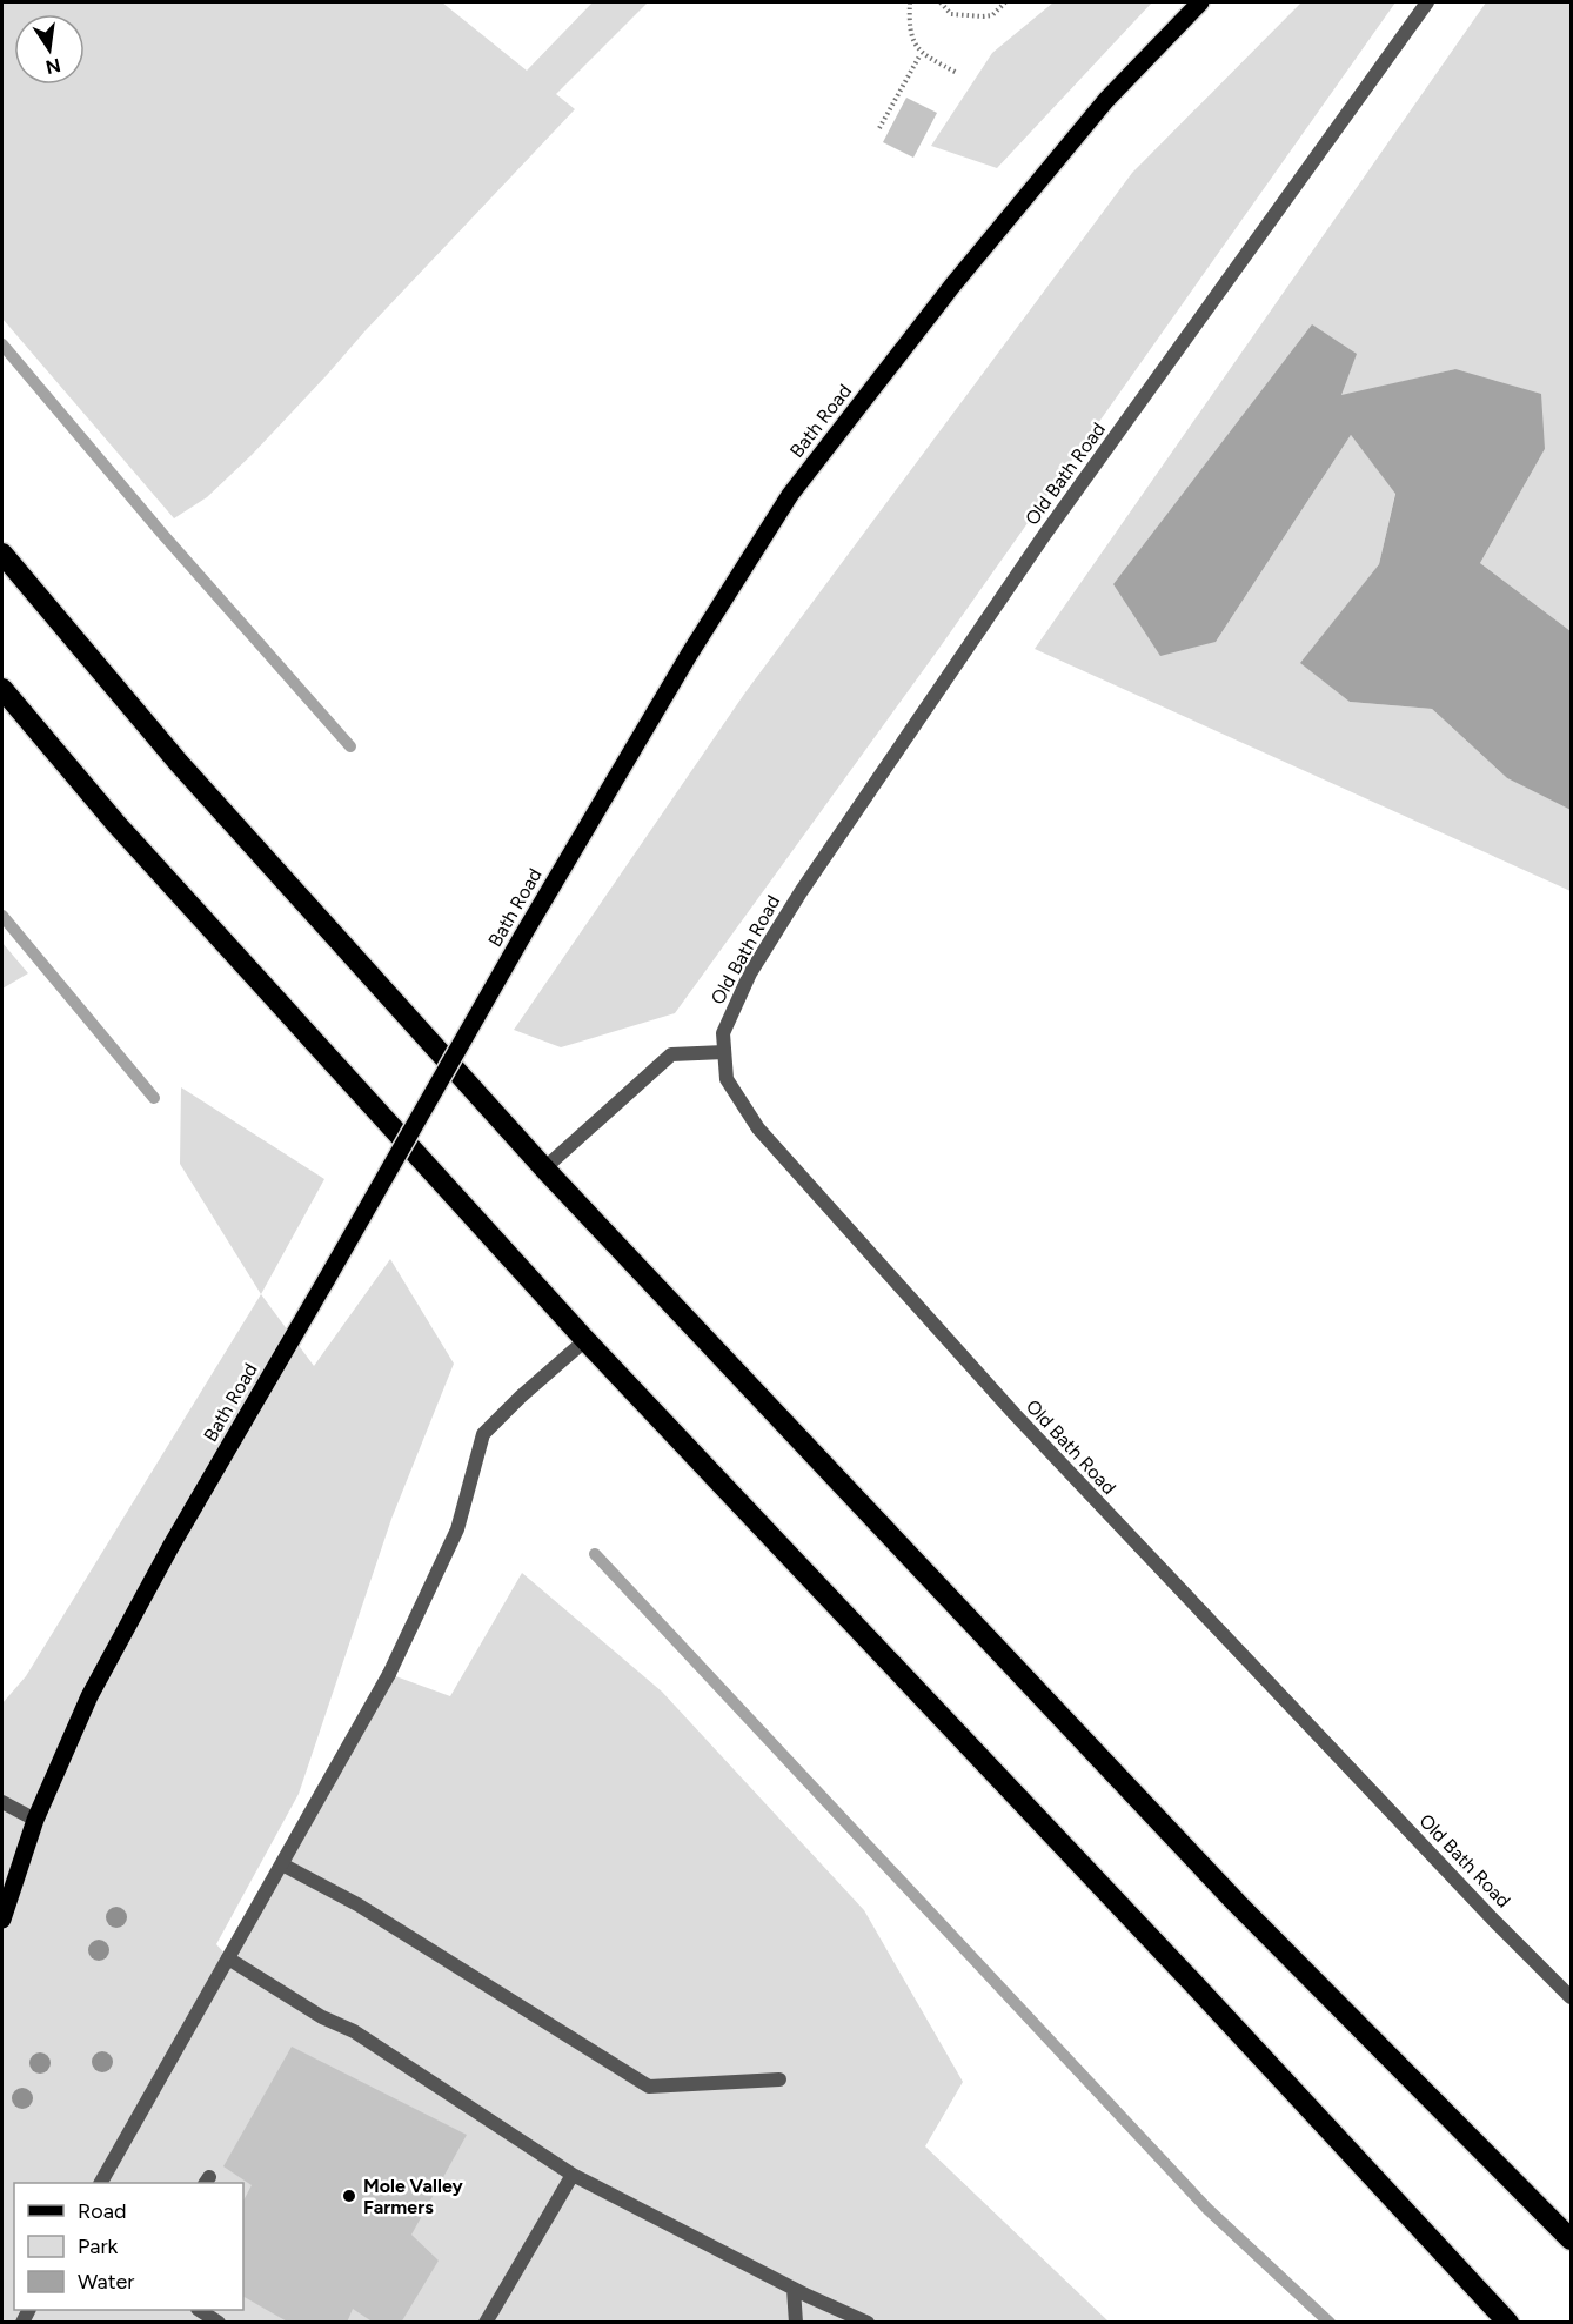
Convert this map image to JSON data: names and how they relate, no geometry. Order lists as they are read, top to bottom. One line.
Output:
{"streets":{"main road":["Bath Road"],"street":["Old Bath Road"]},"places":["Mole Valley Farmers"],"legend":["Road","Park","Water"],"north":"bottom"}
